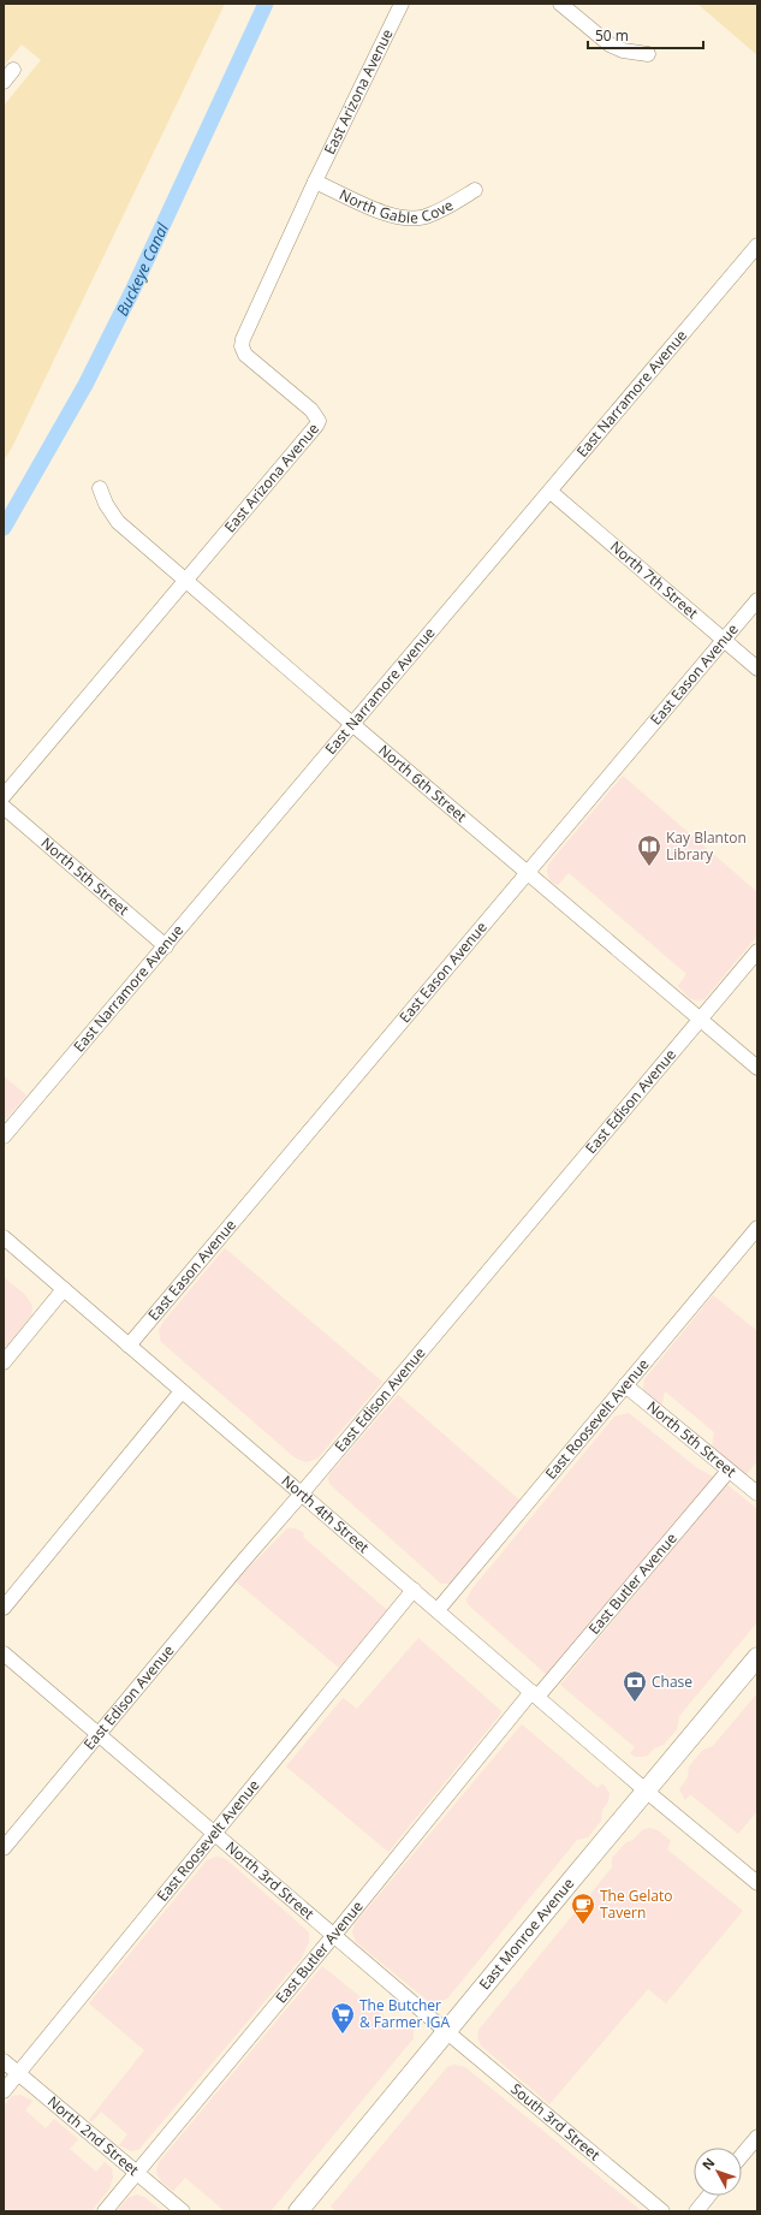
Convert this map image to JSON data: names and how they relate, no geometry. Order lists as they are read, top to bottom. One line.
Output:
{"streets":{"main road":["East Monroe Avenue"],"street":["East Arizona Avenue","North Gable Cove","East Narramore Avenue","North 7th Street","East Eason Avenue","North 6th Street","North 5th Street","East Edison Avenue","East Roosevelt Avenue","North 4th Street","East Butler Avenue","North 3rd Street","South 3rd Street","North 2nd Street"]},"crossings":[["East Arizona Avenue","North Gable Cove"],["East Arizona Avenue","North 6th Street"],["East Narramore Avenue","North 7th Street"],["East Narramore Avenue","North 6th Street"],["East Narramore Avenue","North 5th Street"],["North 7th Street","East Eason Avenue"],["East Eason Avenue","North 6th Street"],["East Eason Avenue","North 4th Street"],["North 6th Street","East Edison Avenue"],["North 5th Street","East Roosevelt Avenue"],["North 5th Street","East Butler Avenue"],["East Edison Avenue","North 4th Street"],["East Edison Avenue","North 3rd Street"],["East Roosevelt Avenue","North 4th Street"],["East Roosevelt Avenue","North 3rd Street"],["East Roosevelt Avenue","North 2nd Street"],["North 4th Street","East Butler Avenue"],["North 4th Street","East Monroe Avenue"],["East Butler Avenue","North 3rd Street"],["East Butler Avenue","North 2nd Street"],["North 3rd Street","East Monroe Avenue"],["North 3rd Street","South 3rd Street"],["East Monroe Avenue","South 3rd Street"]],"water":["Buckeye Canal"],"places":{"library":["Kay Blanton Library"],"bank":["Chase"],"cafe":["The Gelato Tavern"],"supermarket":["The Butcher & Farmer IGA"]},"scale_bar":"50 m","north":"top left"}
